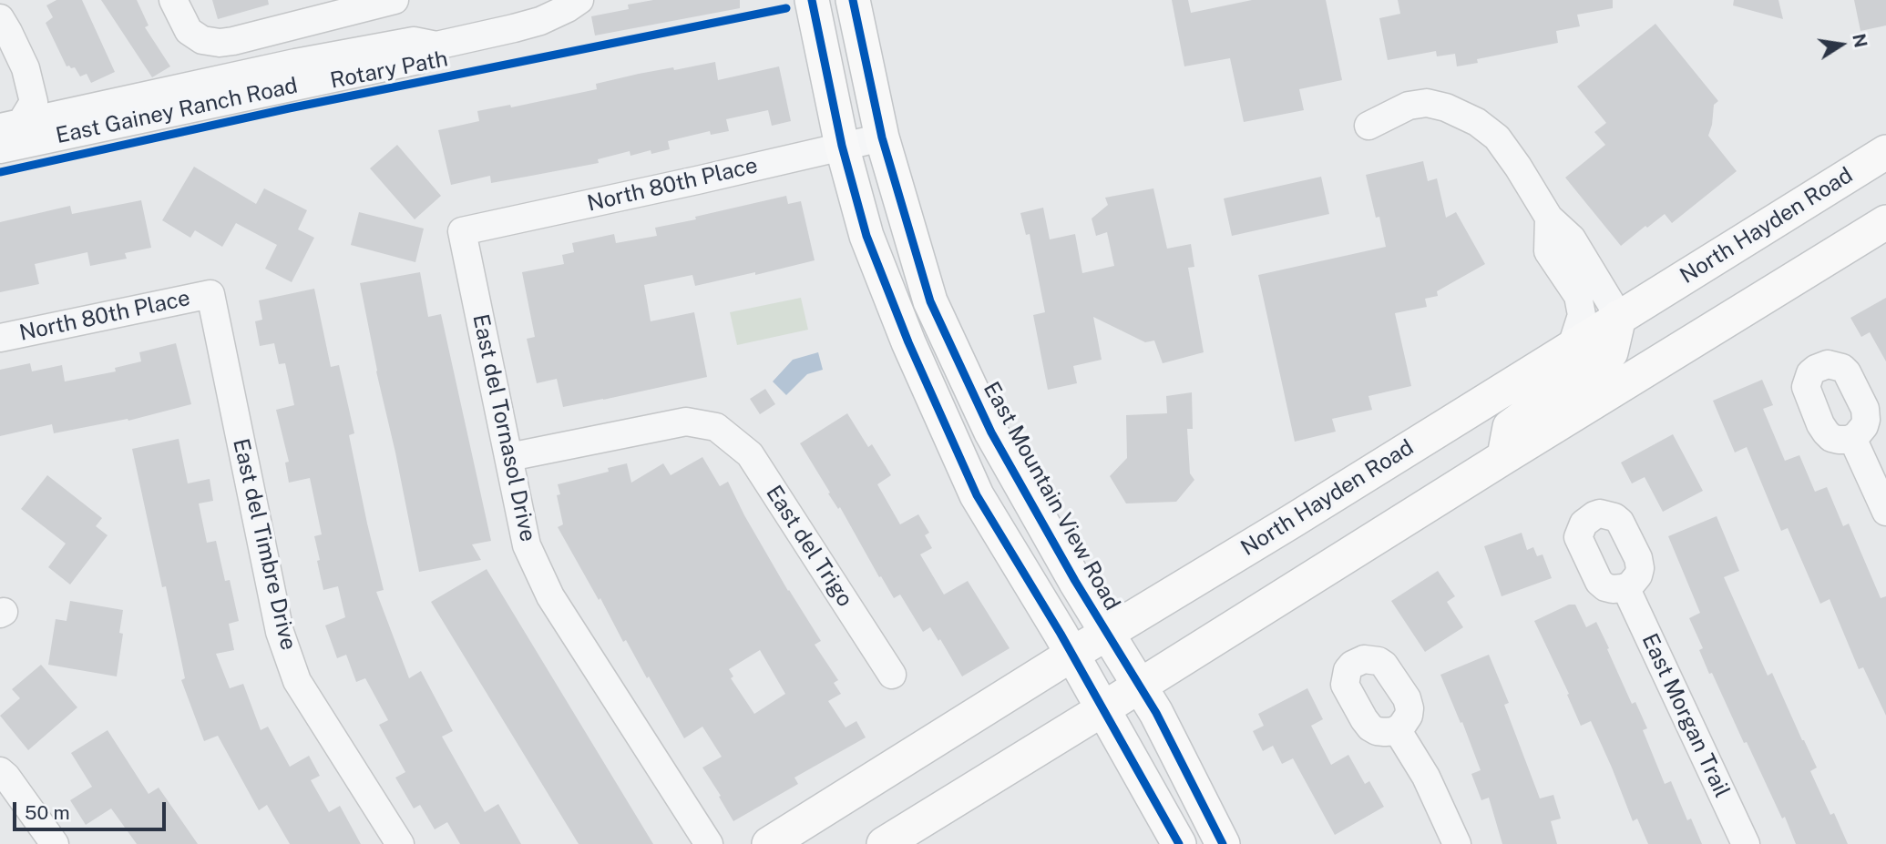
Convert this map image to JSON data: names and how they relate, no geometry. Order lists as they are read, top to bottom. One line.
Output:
{"streets":{"main road":["North Hayden Road","East Mountain View Road"],"street":["East Gainey Ranch Road","North 80th Place","East del Tornasol Drive","East del Timbre Drive","East del Trigo","East Morgan Trail"],"cycle path":["Rotary Path"]},"crossings":[["North 80th Place","East del Tornasol Drive"],["North 80th Place","East Mountain View Road"],["North 80th Place","East del Timbre Drive"],["North Hayden Road","East Mountain View Road"],["East del Tornasol Drive","East del Trigo"]],"scale_bar":"50 m","north":"right"}
